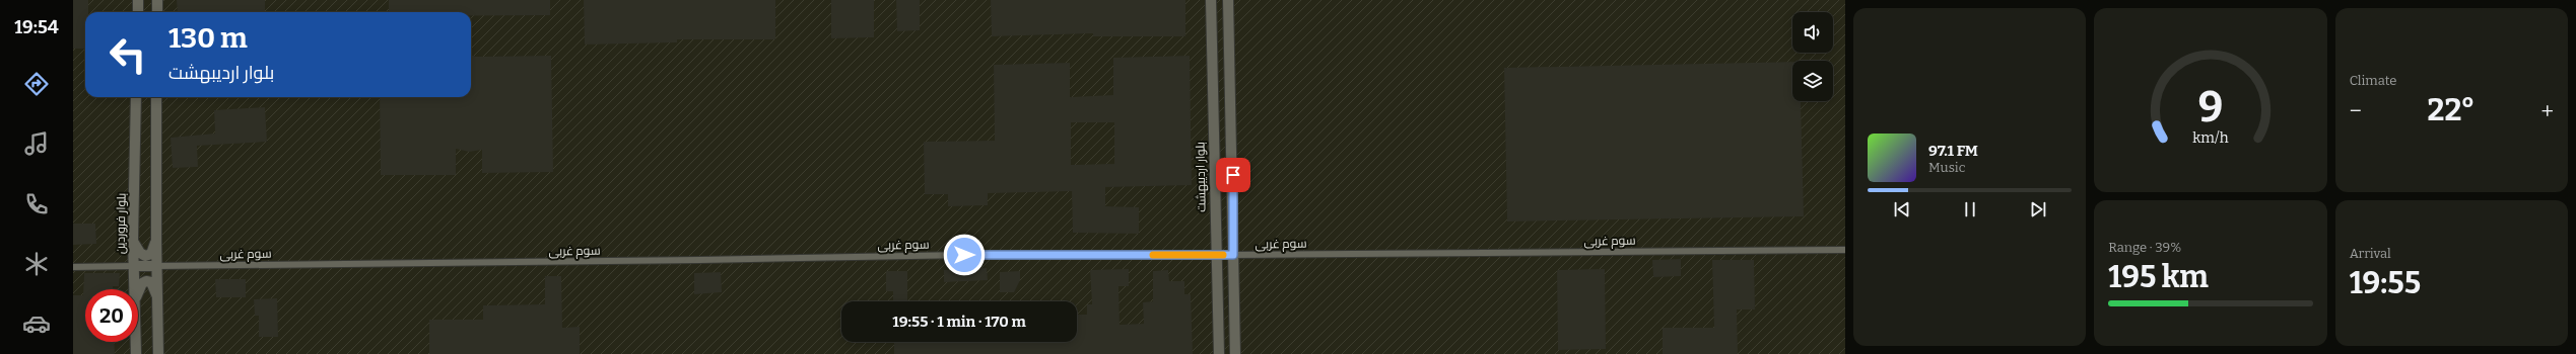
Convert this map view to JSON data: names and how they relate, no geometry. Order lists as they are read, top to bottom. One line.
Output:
{"streets":{"street":["بلوار اردیبهشت","بلوار فروردین"],"lane":["سوم غربی"]},"crossings":[["بلوار اردیبهشت","سوم غربی"]],"page":{"tabs":"19:54","tile":["Climate",["Range · 39%","195 km"],["Arrival","19:55"]],"turn":["130 m","بلوار اردیبهشت"],"heat":["−","22°","+"],"song":["97.1 FM","Music"],"limit":"20","trip":"19:55 · 1 min · 170 m","gauge":["9","km/h"]}}
